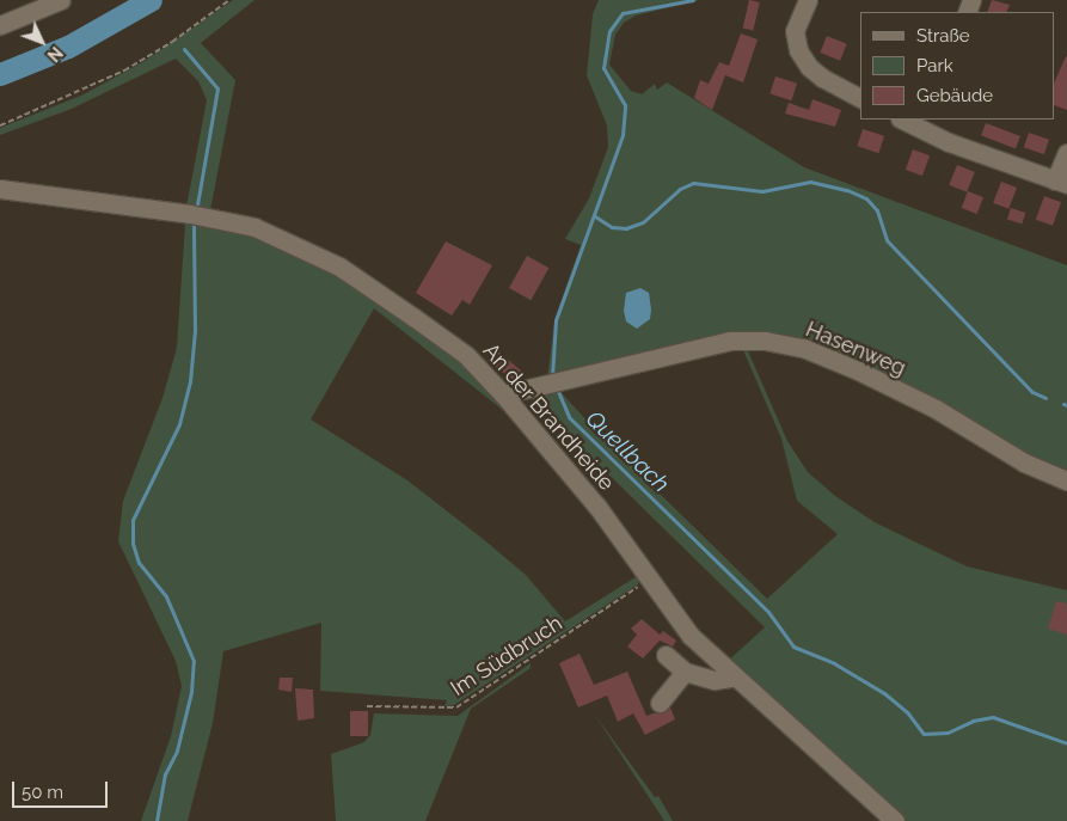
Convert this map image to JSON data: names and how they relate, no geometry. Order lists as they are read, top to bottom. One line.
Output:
{"streets":{"street":["Hasenweg","An der Brandheide"],"path":["Im Südbruch"]},"crossings":[["Hasenweg","An der Brandheide"],["An der Brandheide","Im Südbruch"]],"water":["Quellbach"],"legend":["Straße","Park","Gebäude"],"scale_bar":"50 m","north":"bottom right"}
